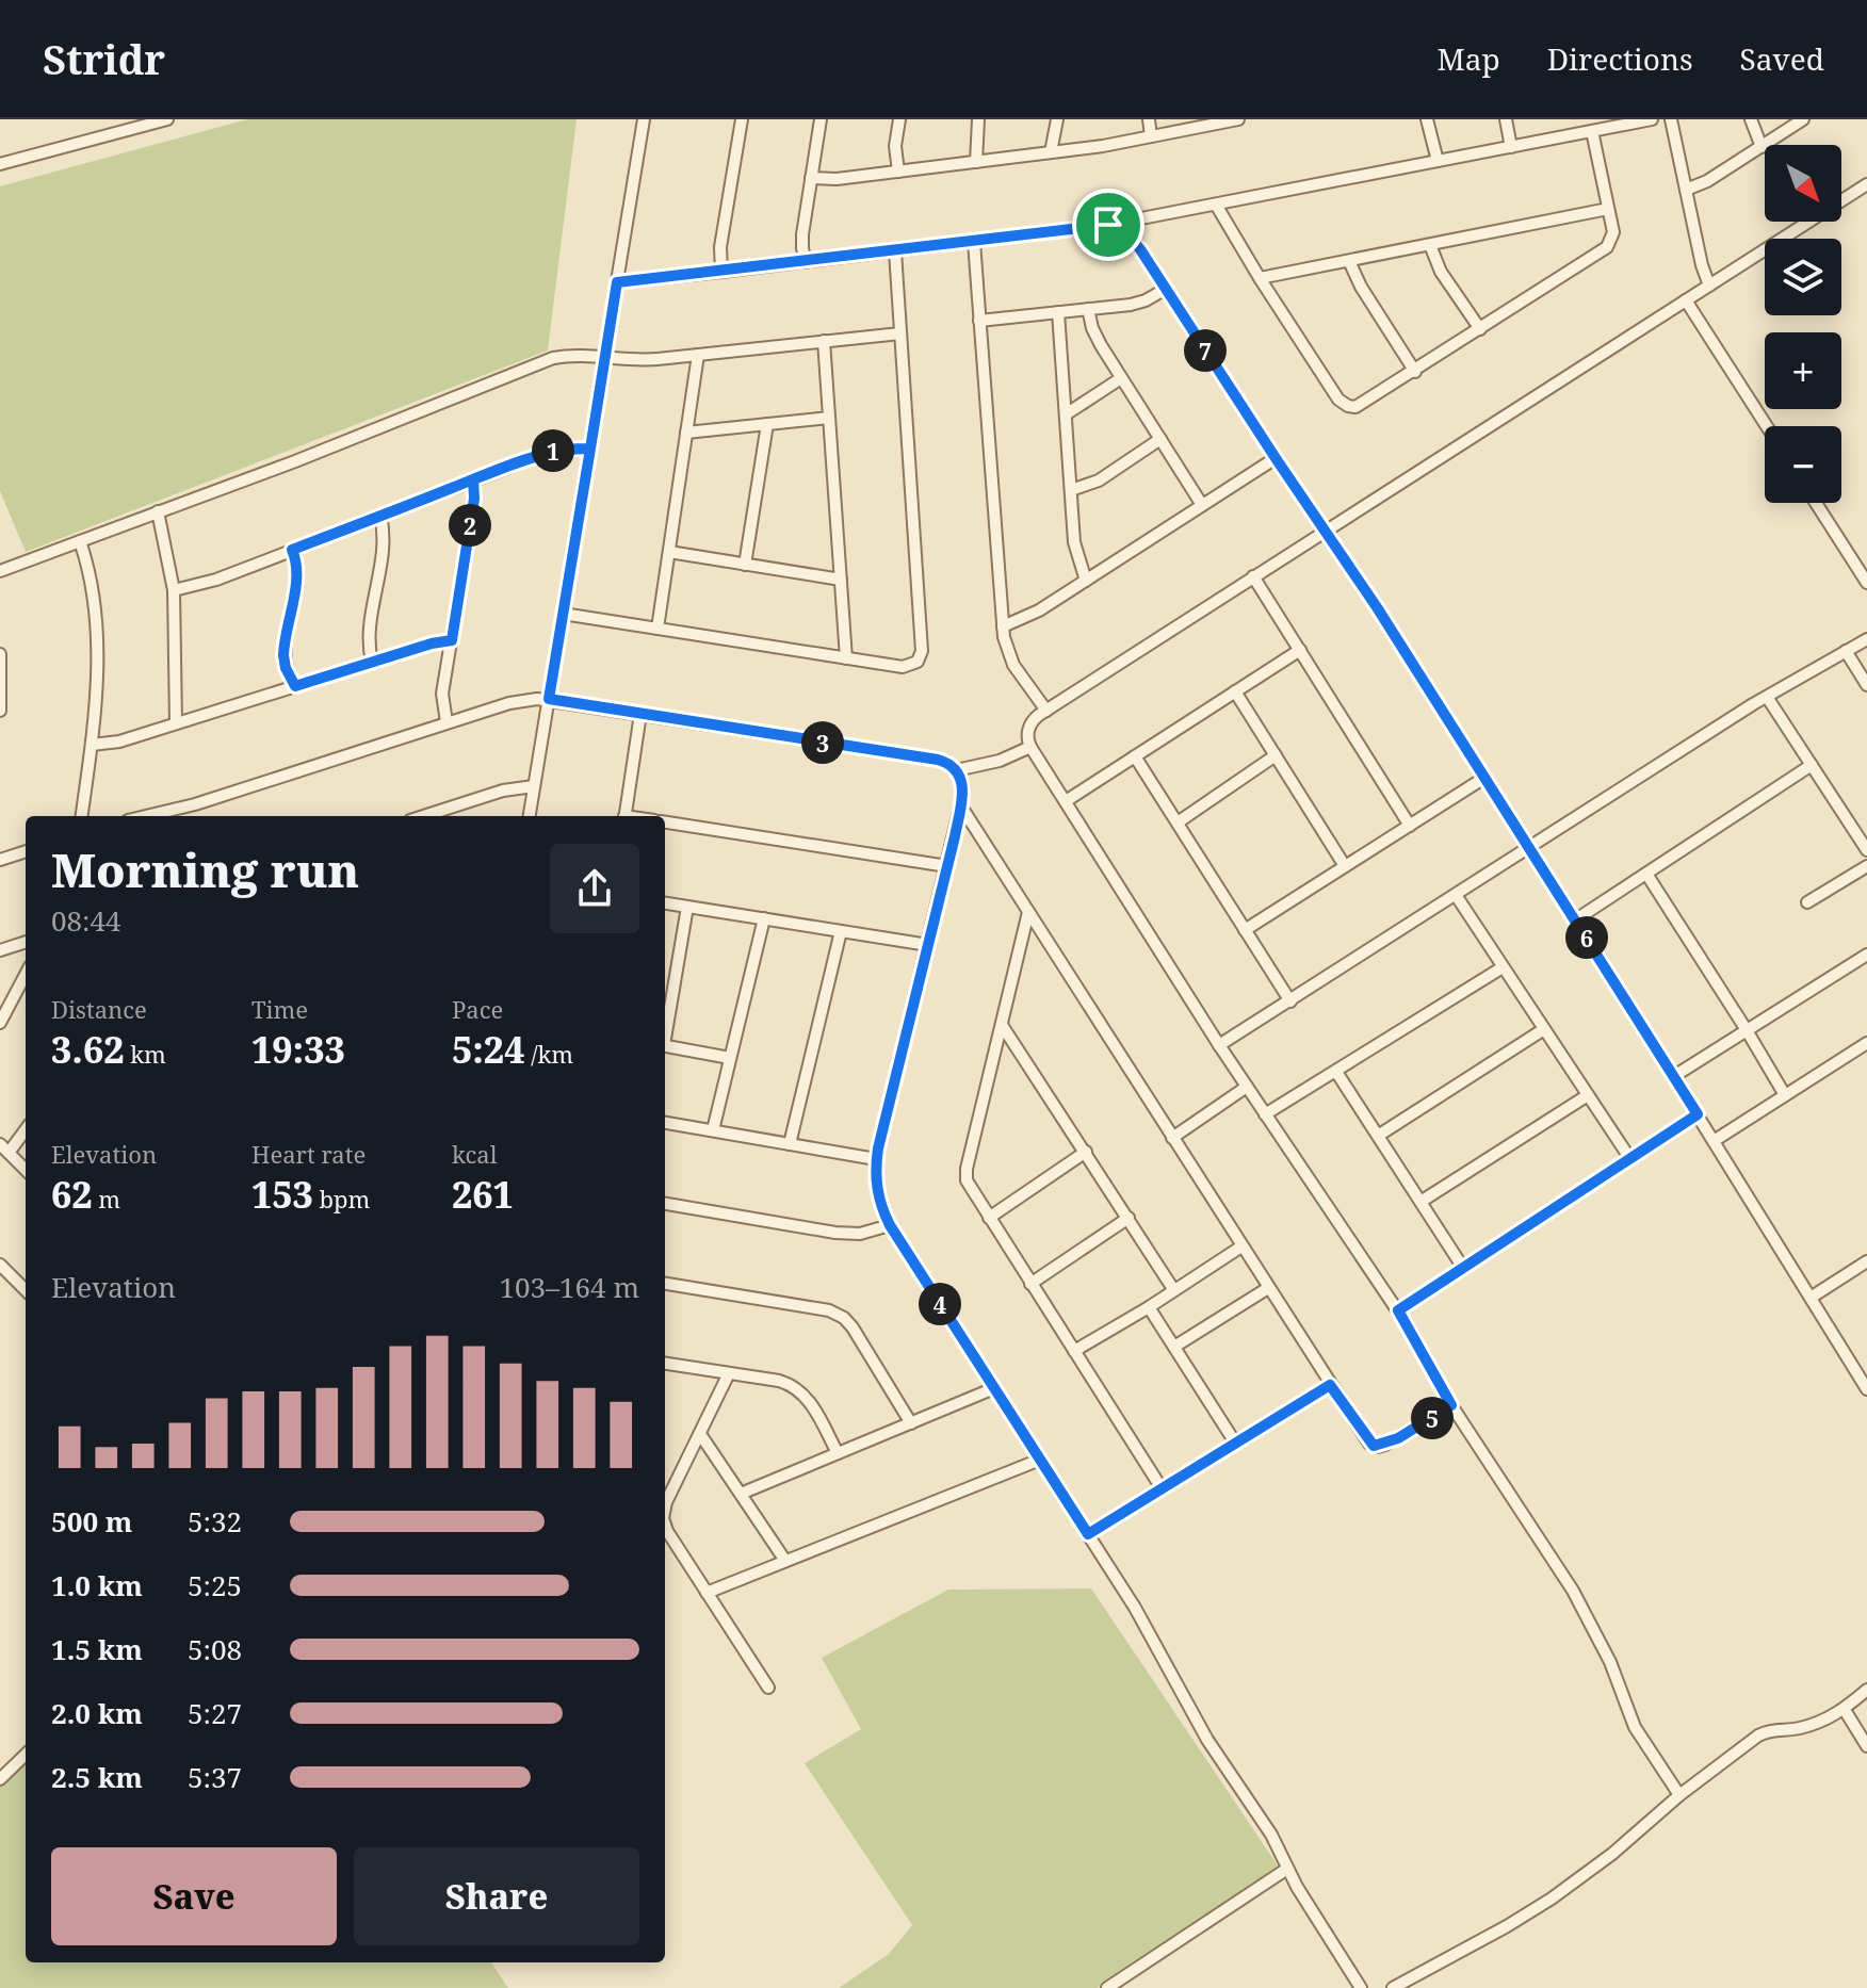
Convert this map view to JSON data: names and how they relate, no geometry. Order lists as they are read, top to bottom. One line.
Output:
{"north":"bottom right","page":{"header":"Stridr","nav":["Map","Directions","Saved"],"map_buttons":["+","−"],"pins":["7","1","2","3","6","4","5"],"heading":["Morning run","08:44"],"stats":[["Distance","3.62 km"],["Time","19:33"],["Pace","5:24 /km"],["Elevation","62 m"],["Heart rate","153 bpm"],["kcal","261"]],"chart":["Elevation","103–164 m"],"list":[{"name":"500 m","note":"5:32"},{"name":"1.0 km","note":"5:25"},{"name":"1.5 km","note":"5:08"},{"name":"2.0 km","note":"5:27"},{"name":"2.5 km","note":"5:37"}],"buttons":["Save","Share"]}}
